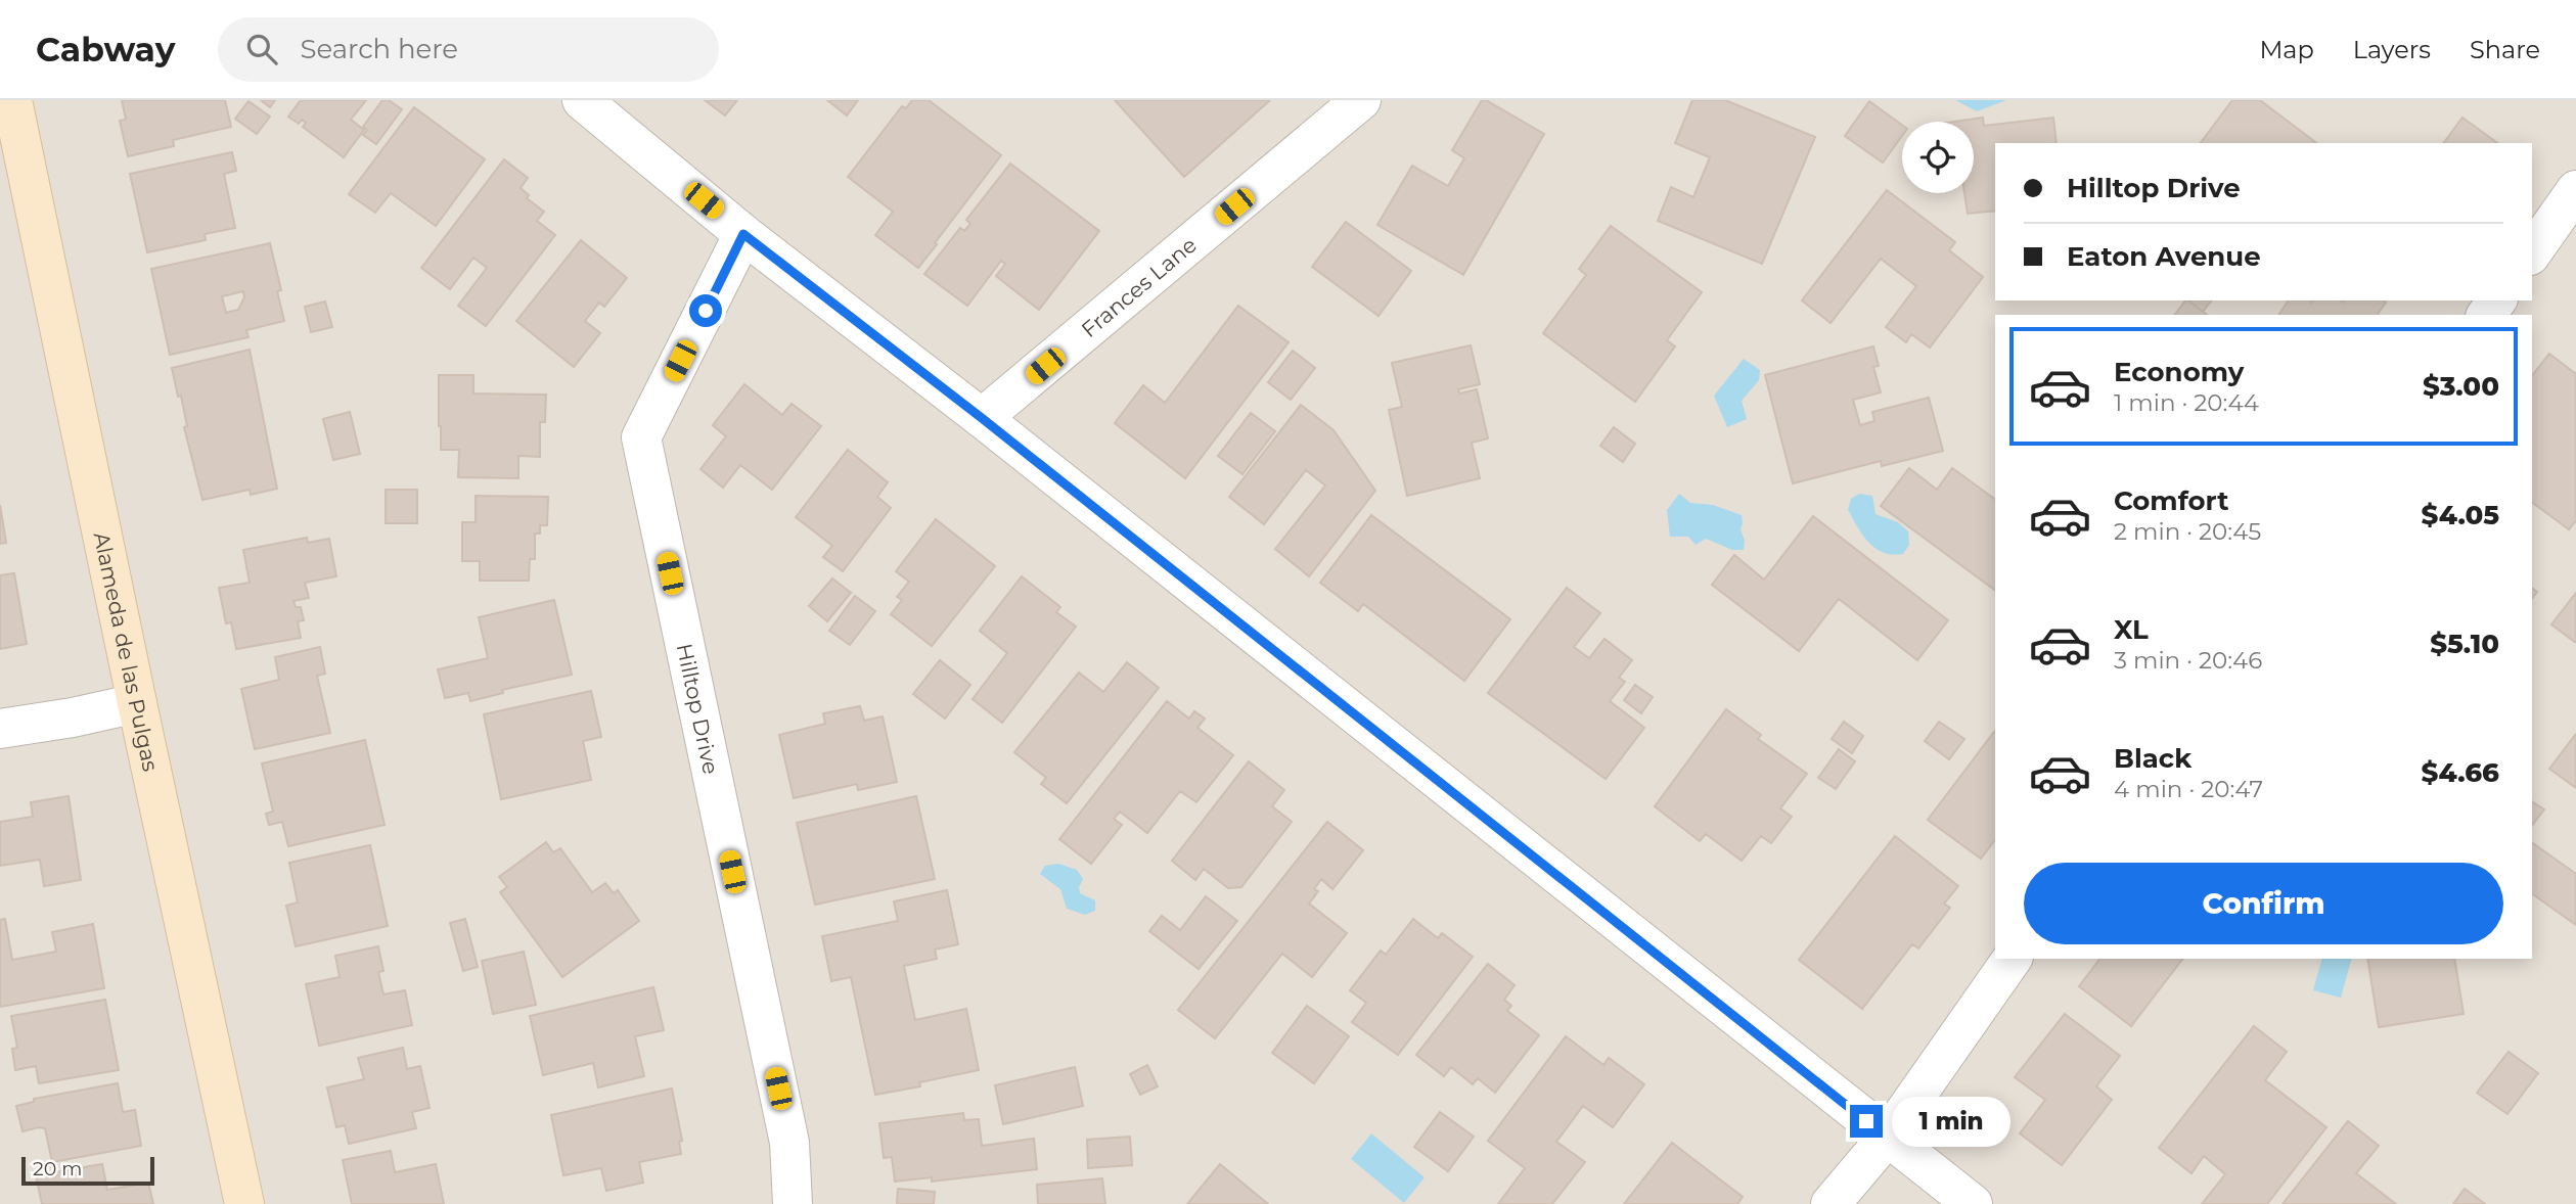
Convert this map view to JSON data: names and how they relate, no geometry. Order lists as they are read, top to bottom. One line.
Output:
{"streets":{"main road":["Alameda de las Pulgas"],"street":["Frances Lane","Hilltop Drive"]},"scale_bar":"20 m","page":{"header":"Cabway","search":"Search here","nav":["Map","Layers","Share"],"banner":["Hilltop Drive","Eaton Avenue"],"list":[{"name":"Economy","note":"1 min · 20:44","value":"$3.00"},{"name":"Comfort","note":"2 min · 20:45","value":"$4.05"},{"name":"XL","note":"3 min · 20:46","value":"$5.10"},{"name":"Black","note":"4 min · 20:47","value":"$4.66"}],"buttons":"Confirm","bubble":"1 min","scale":"20 m"}}
